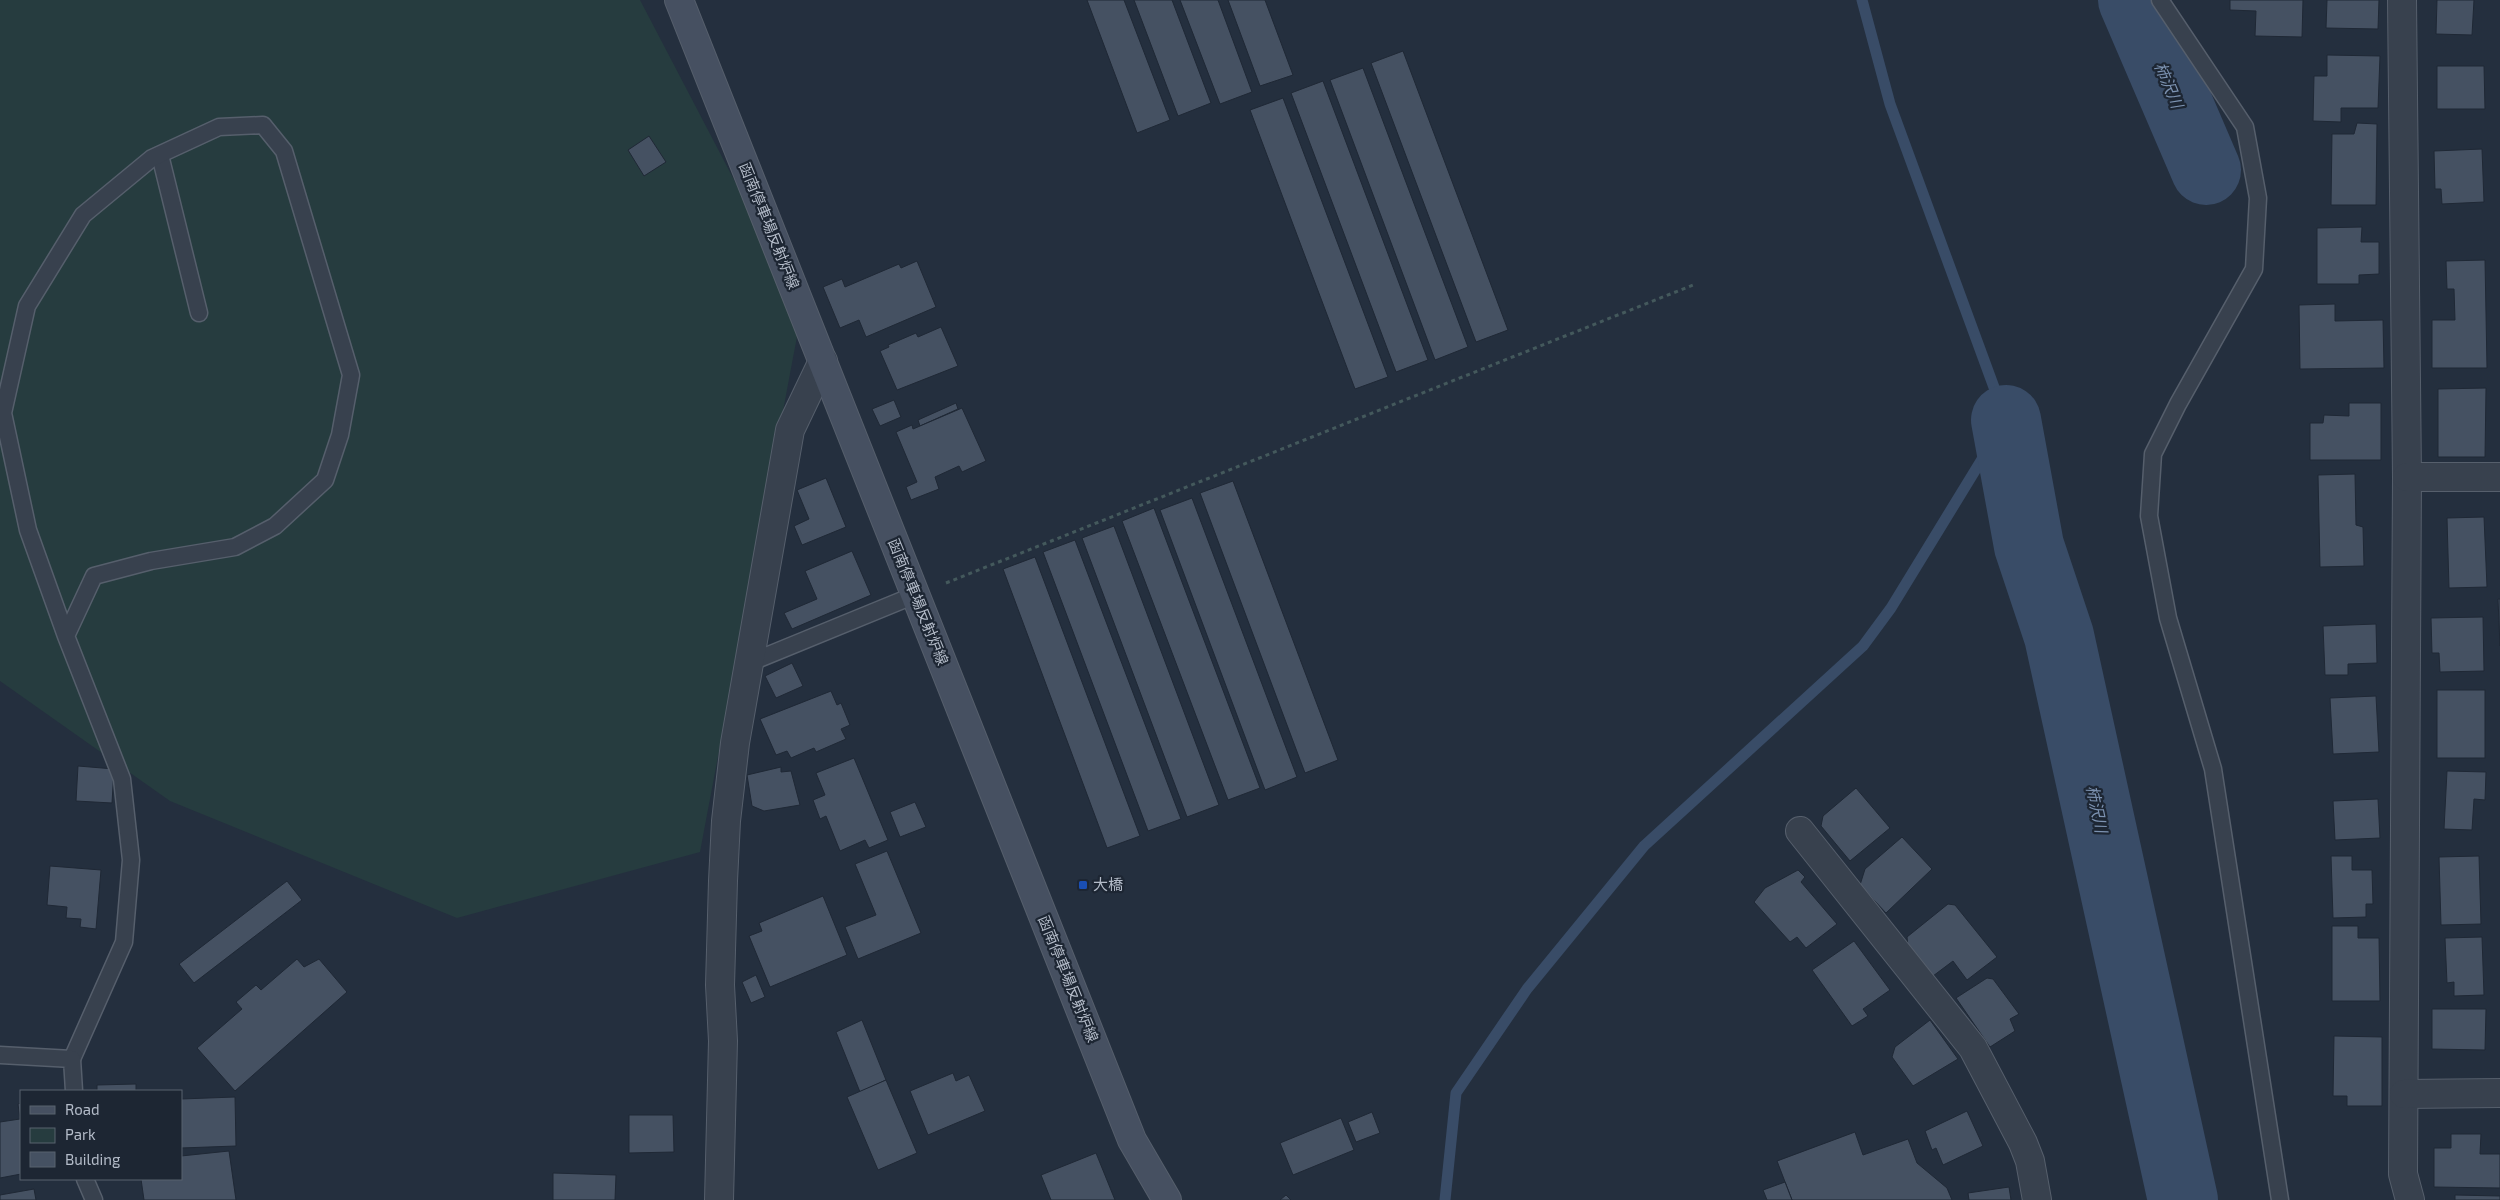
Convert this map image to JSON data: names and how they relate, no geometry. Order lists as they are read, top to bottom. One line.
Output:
{"streets":{"main road":["函南停車場反射炉線"]},"water":["柿沢川"],"places":{"transit":["大橋"]},"legend":["Road","Park","Building"]}
